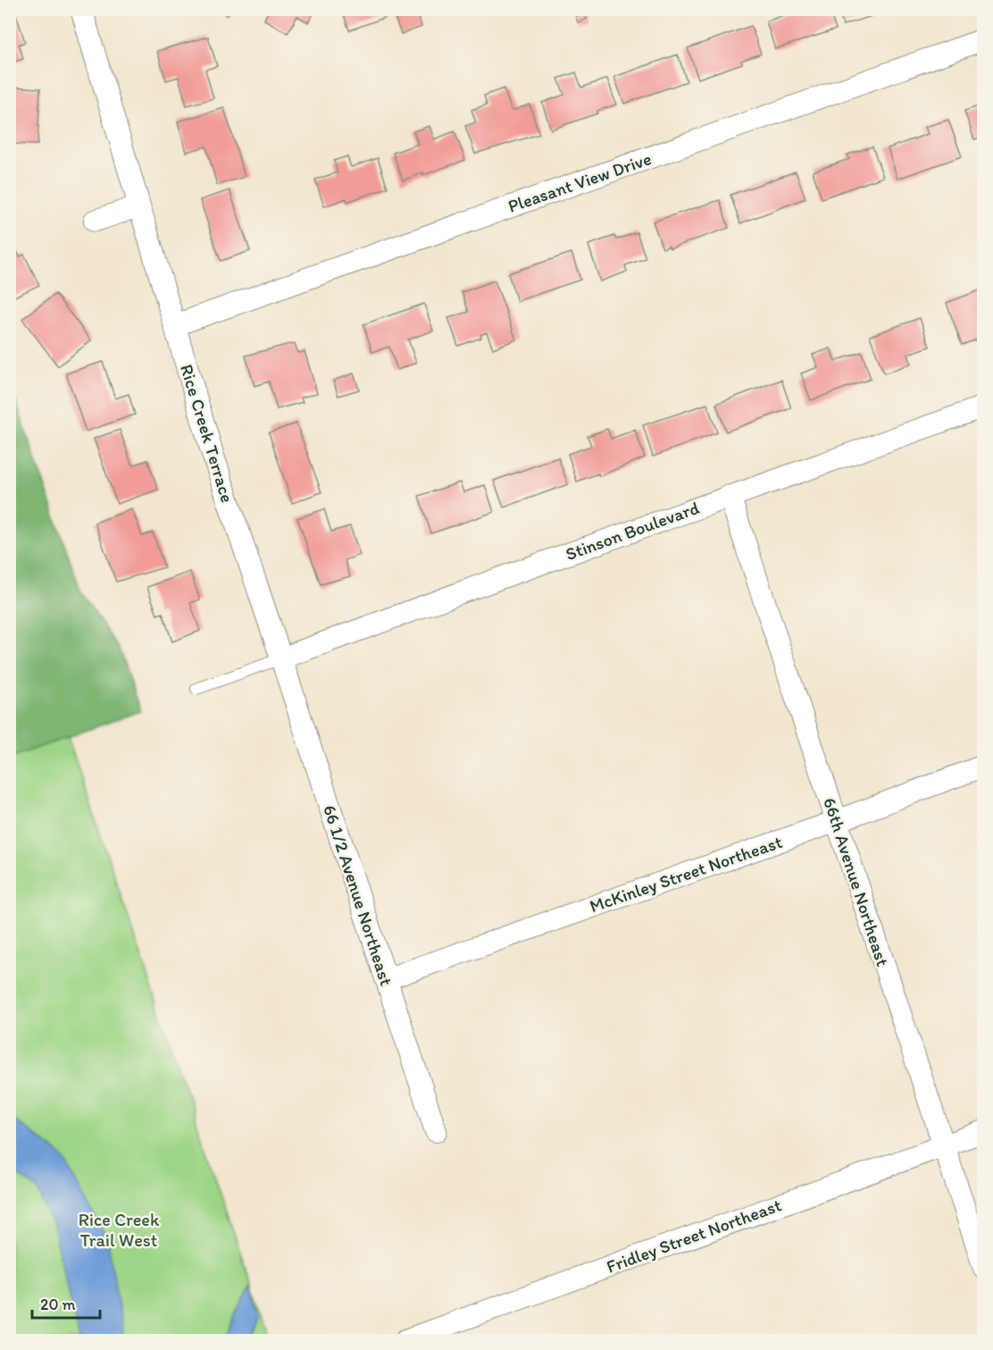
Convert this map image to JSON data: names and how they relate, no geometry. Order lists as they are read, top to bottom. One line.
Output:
{"streets":{"street":["Pleasant View Drive","Rice Creek Terrace","Stinson Boulevard","McKinley Street Northeast","66th Avenue Northeast","66 1/2 Avenue Northeast","Fridley Street Northeast"]},"crossings":[["Pleasant View Drive","Rice Creek Terrace"],["Rice Creek Terrace","Stinson Boulevard"],["Rice Creek Terrace","66 1/2 Avenue Northeast"],["Stinson Boulevard","66th Avenue Northeast"],["Stinson Boulevard","66 1/2 Avenue Northeast"],["McKinley Street Northeast","66th Avenue Northeast"],["McKinley Street Northeast","66 1/2 Avenue Northeast"],["66th Avenue Northeast","Fridley Street Northeast"]],"parks":["Rice Creek Trail West"],"scale_bar":"20 m"}
